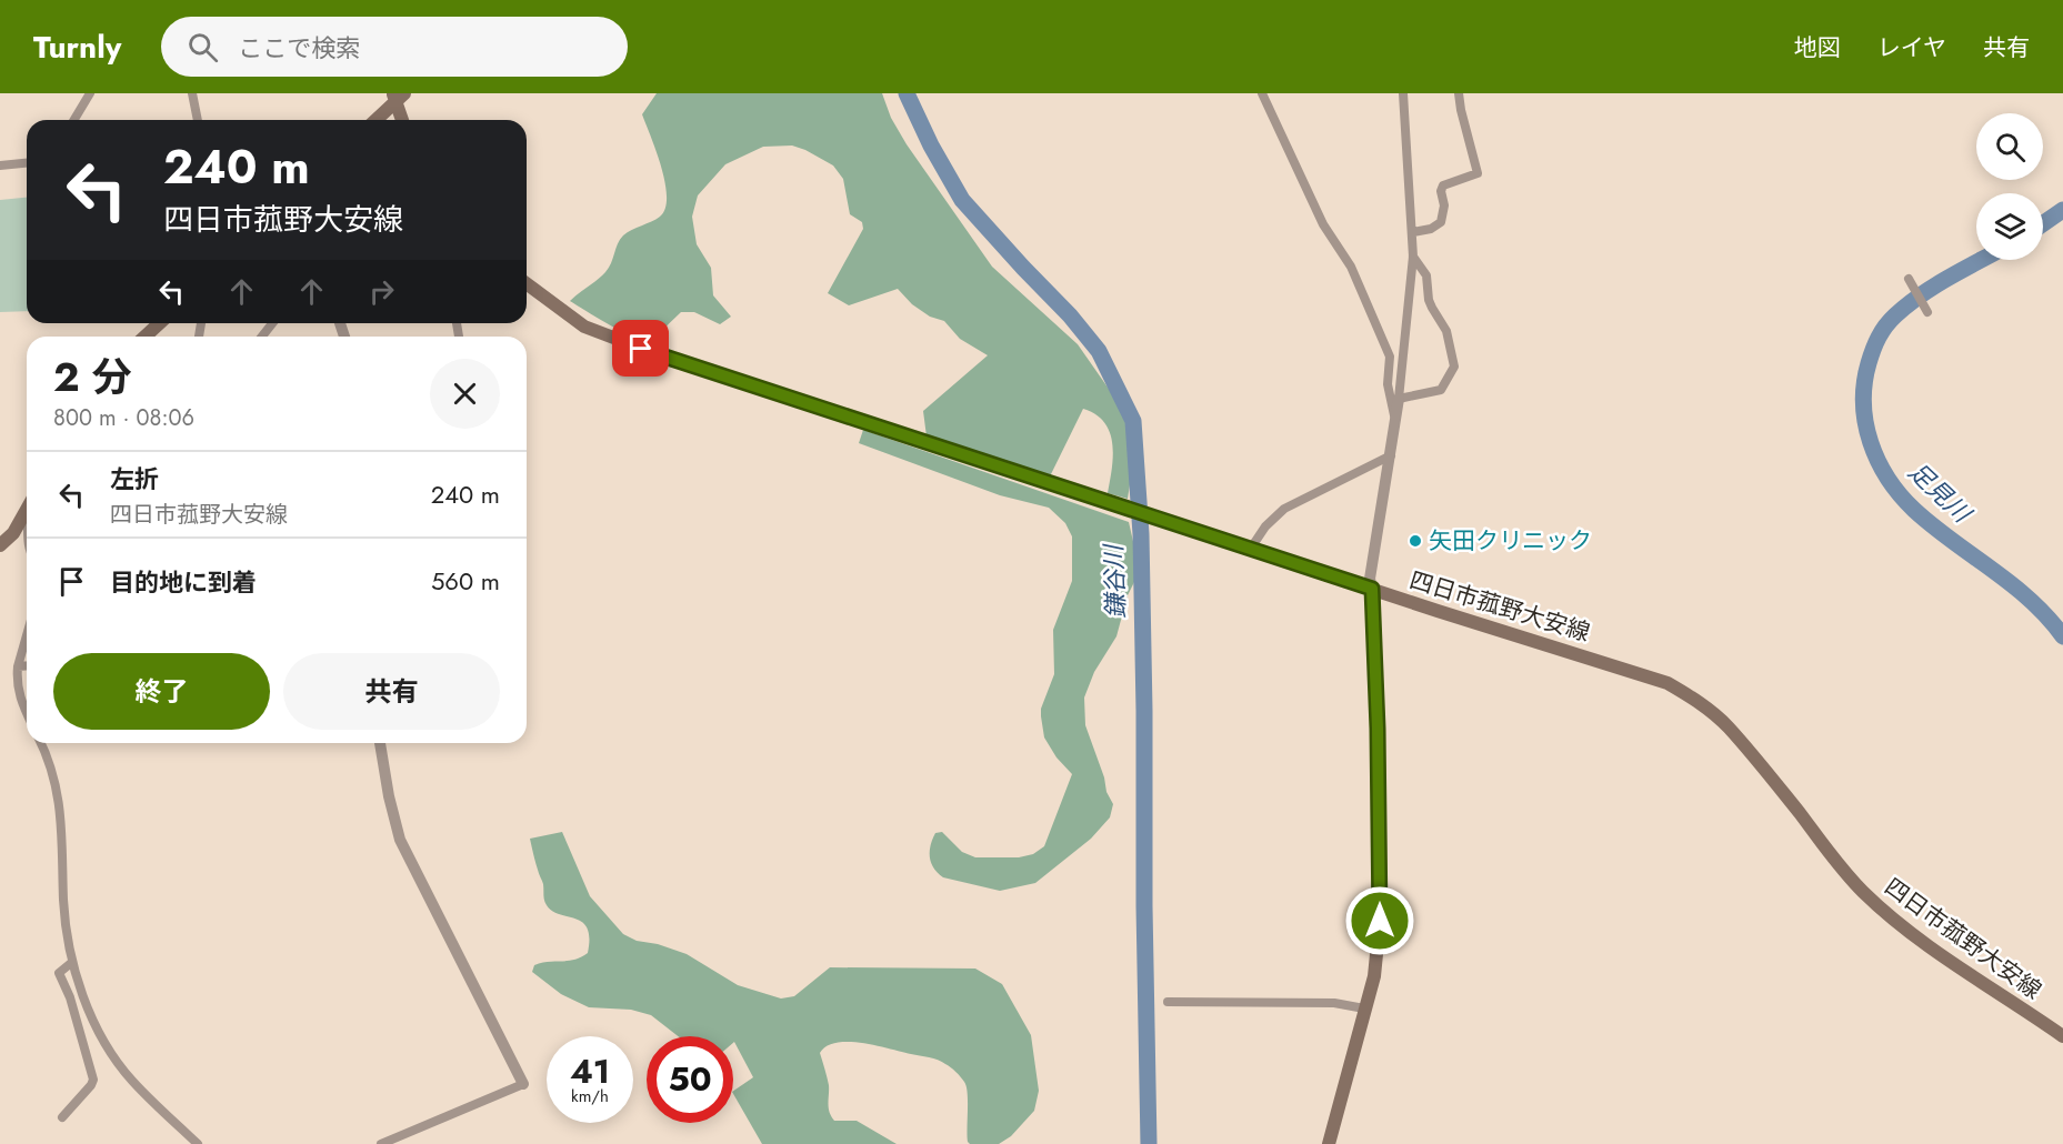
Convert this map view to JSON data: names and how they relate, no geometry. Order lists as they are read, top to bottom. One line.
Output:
{"streets":{"main road":["四日市菰野大安線"]},"water":["足見川","鎌谷川"],"places":["矢田クリニック"],"page":{"header":"Turnly","search":"ここで検索","nav":["地図","レイヤ","共有"],"turn":["240 m","四日市菰野大安線"],"heading":["2 分","800 m · 08:06"],"list":[{"name":"左折","note":"四日市菰野大安線","value":"240 m"},{"name":"目的地に到着","value":"560 m"}],"buttons":["終了","共有"],"speed":"41 km/h","limit":"50"}}
